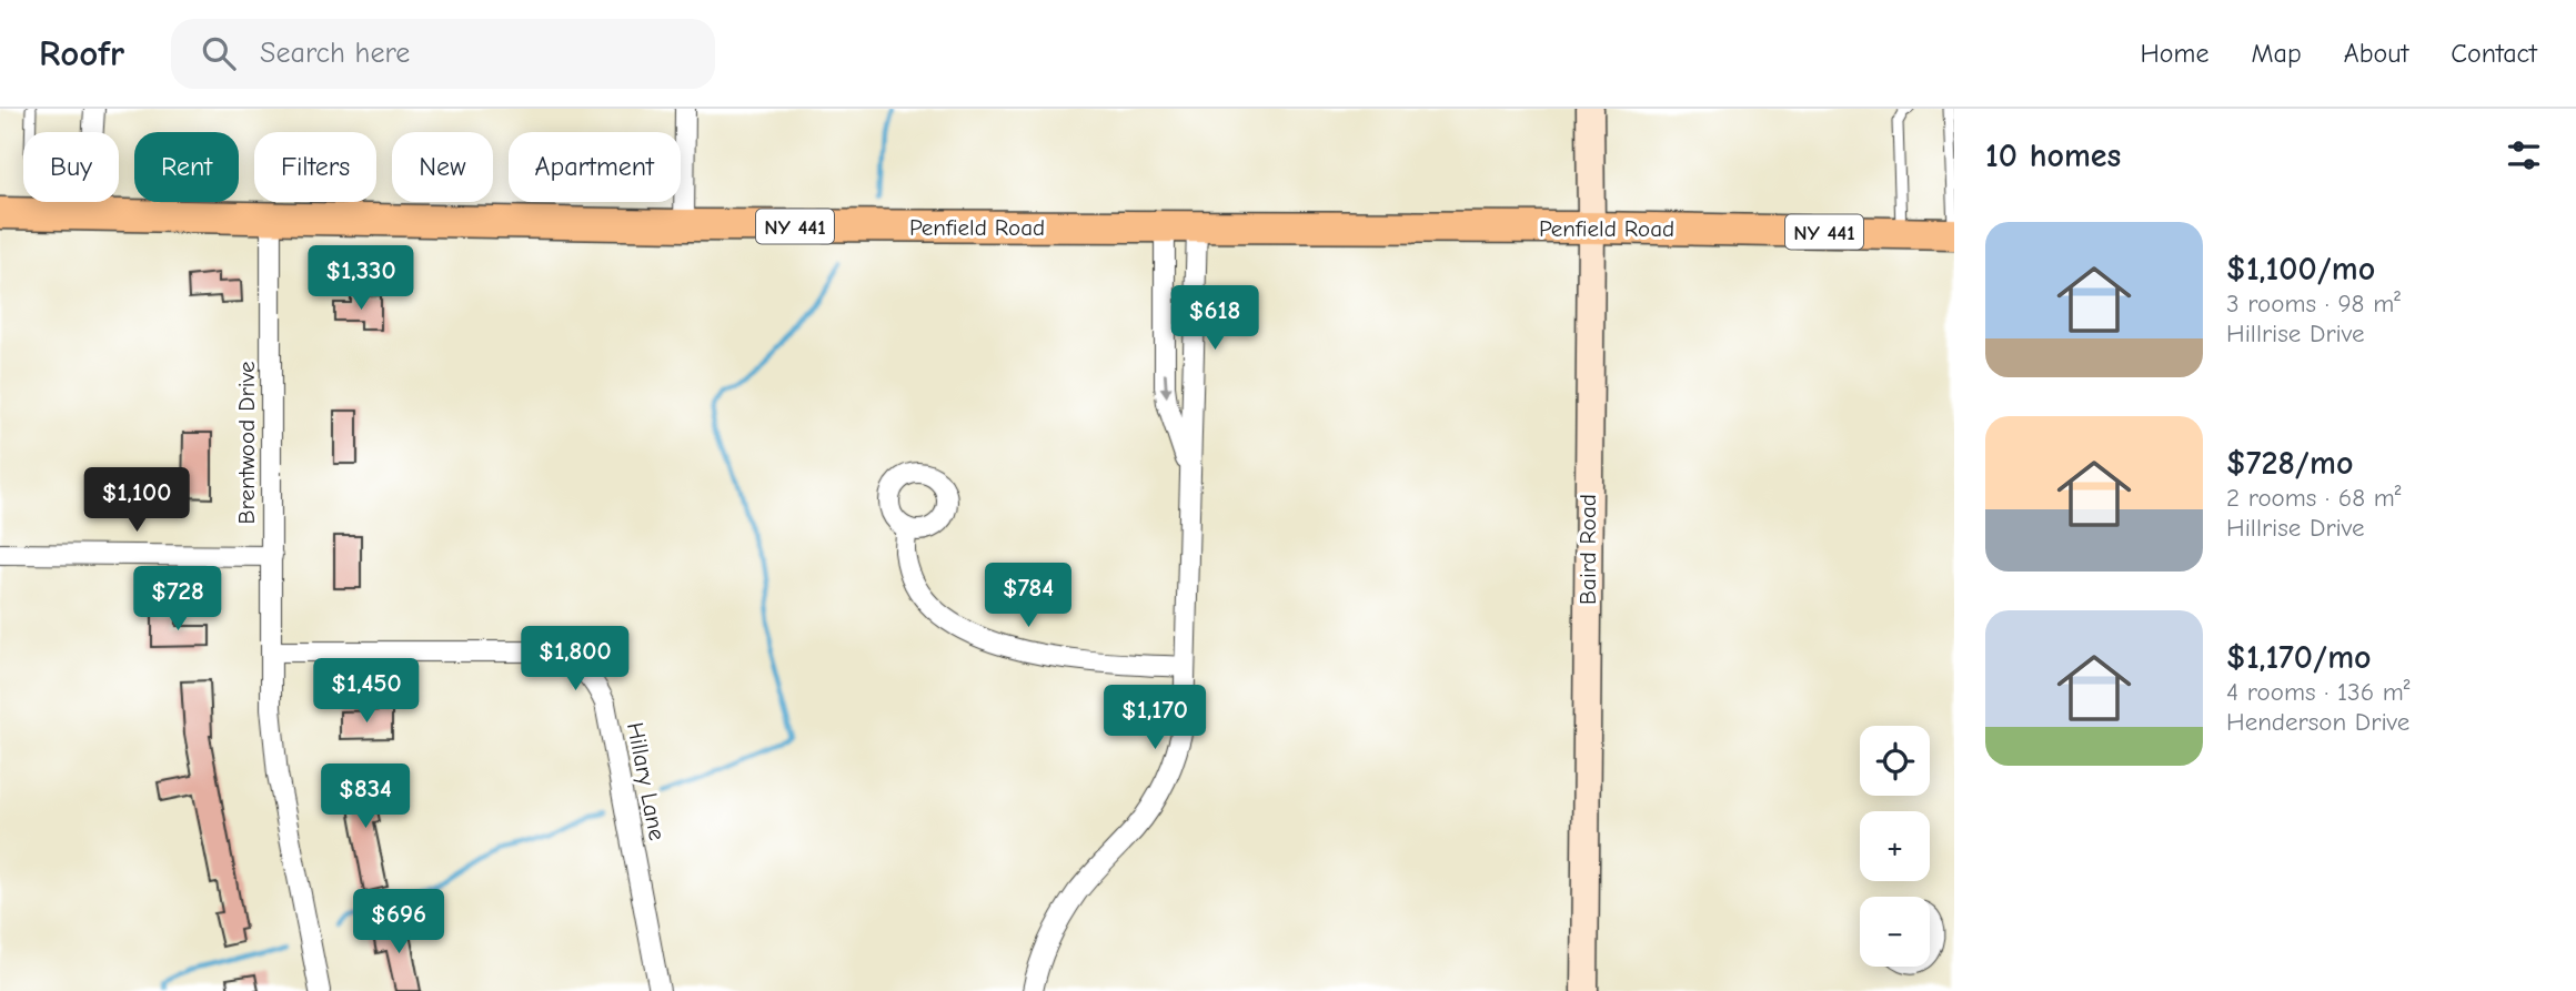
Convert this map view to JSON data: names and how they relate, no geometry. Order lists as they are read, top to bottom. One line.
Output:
{"streets":{"main road":["NY 441","Penfield Road"],"street":["Brentwood Drive","Baird Road","Hillary Lane"]},"crossings":[["Penfield Road","Brentwood Drive"],["Penfield Road","Baird Road"],["Brentwood Drive","Hillary Lane"]],"page":{"header":"Roofr","search":"Search here","nav":["Home","Map","About","Contact"],"heading":"10 homes","chip":["Buy","Rent","Filters","New","Apartment"],"list":[{"name":"$1,100/mo","note":"3 rooms · 98 m² · Hillrise Drive"},{"name":"$728/mo","note":"2 rooms · 68 m² · Hillrise Drive"},{"name":"$1,170/mo","note":"4 rooms · 136 m² · Henderson Drive"}],"price":["$1,330","$618","$1,100","$784","$728","$1,800","$1,450","$1,170","$834","$696"],"map_buttons":["+","−"]}}
